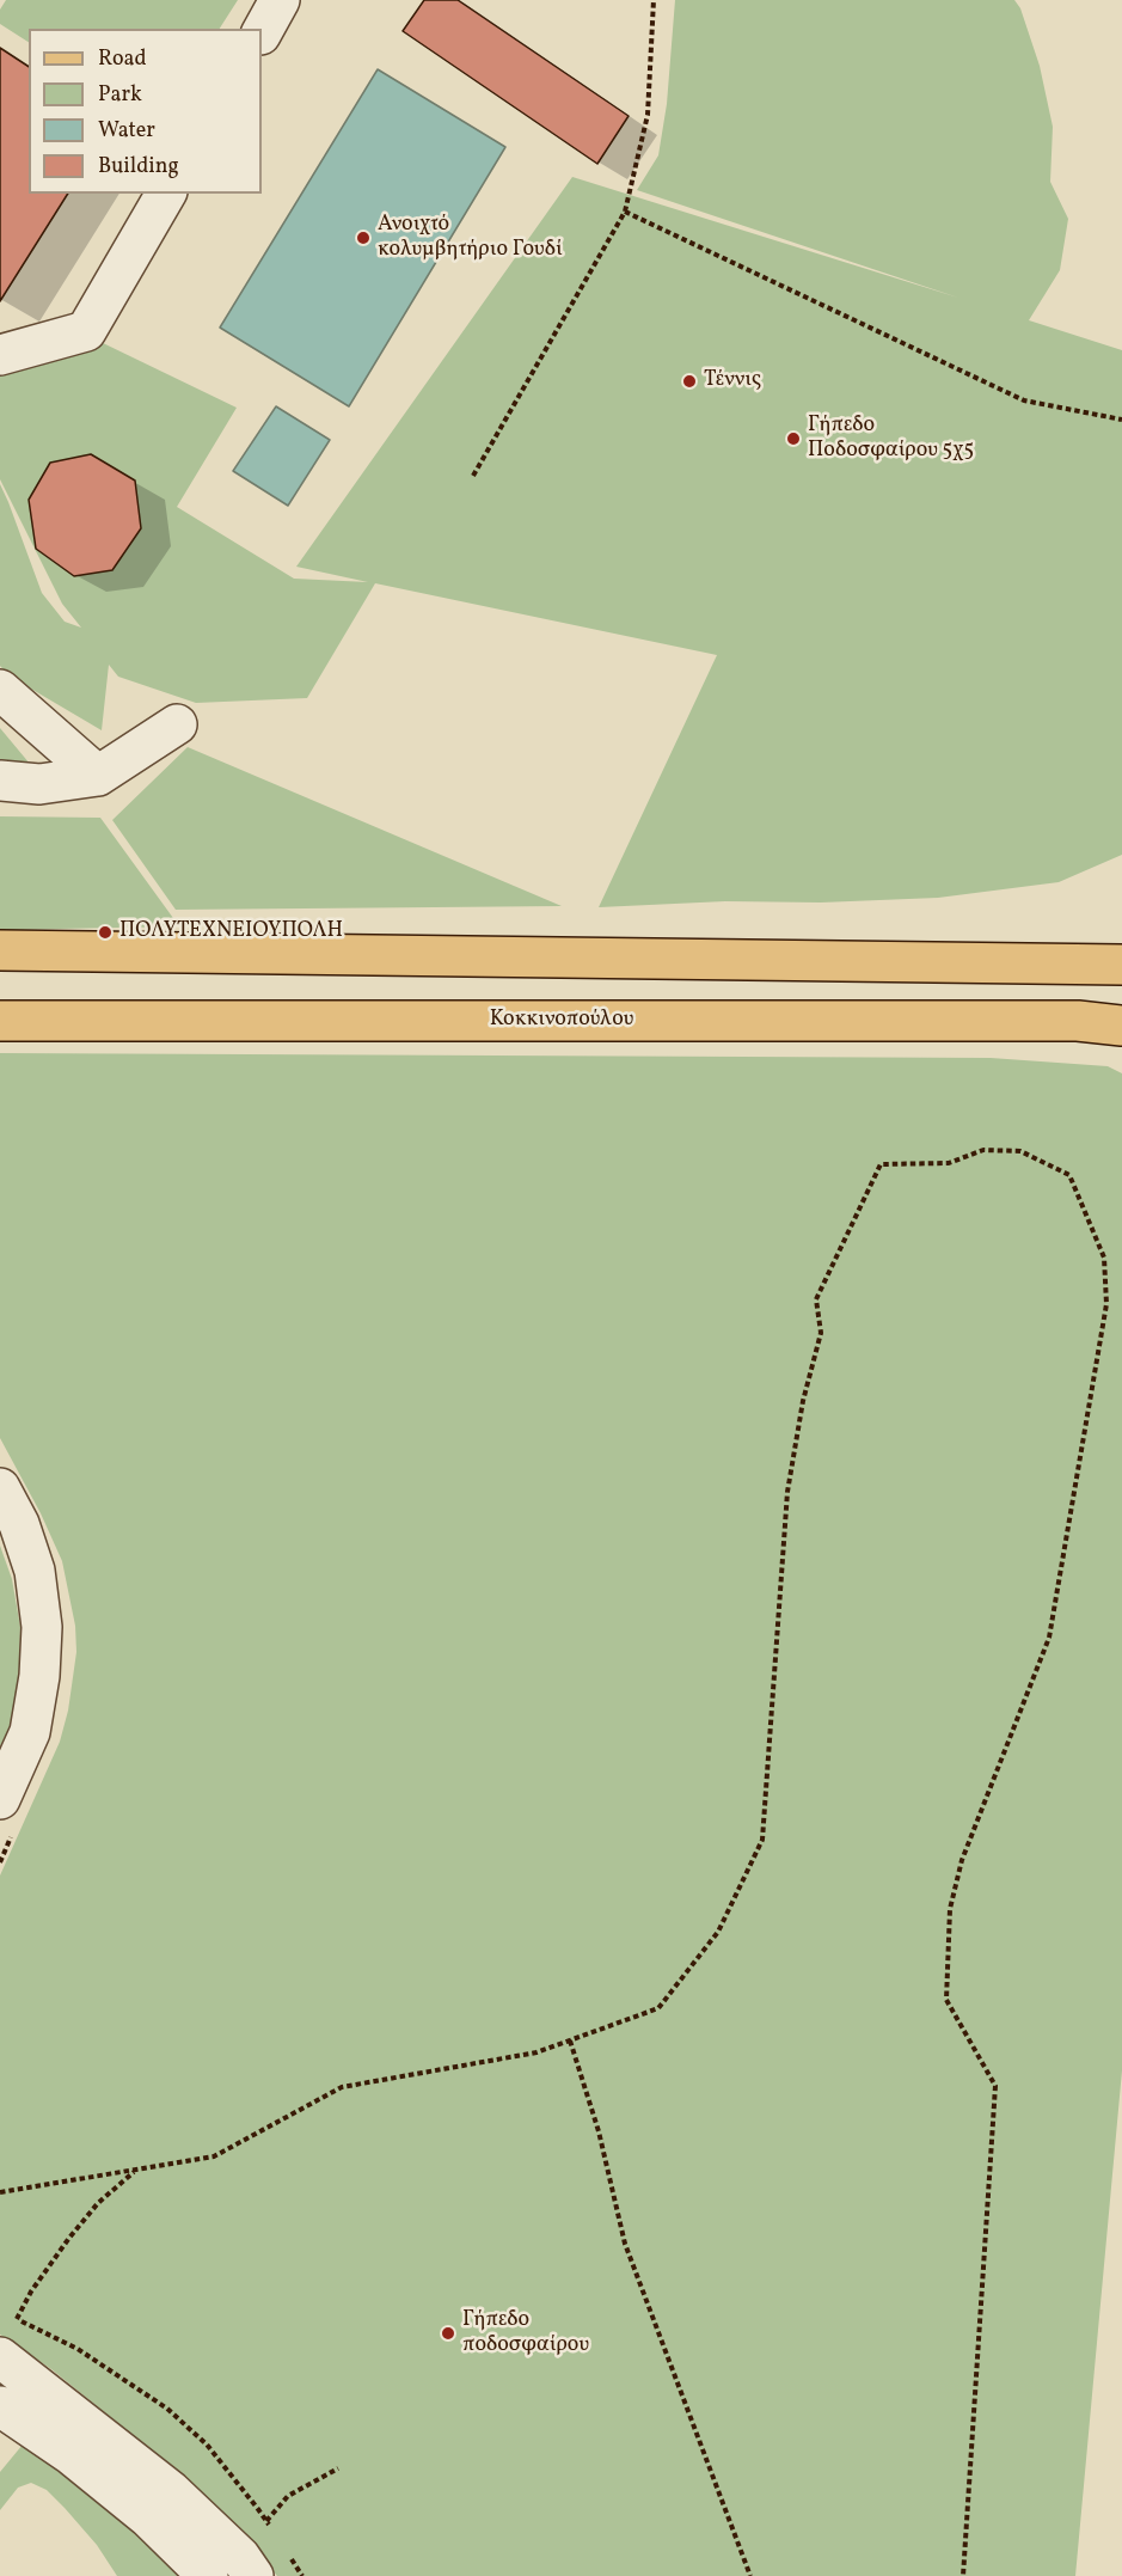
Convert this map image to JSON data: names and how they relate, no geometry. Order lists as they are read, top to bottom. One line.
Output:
{"streets":{"main road":["Κοκκινοπούλου"]},"places":["Ανοιχτό κολυμβητήριο Γουδί","Τέννις","Γήπεδο Ποδοσφαίρου 5χ5","ΠΟΛΥΤΕΧΝΕΙΟΥΠΟΛΗ","Γήπεδο ποδοσφαίρου"],"legend":["Road","Park","Water","Building"]}
